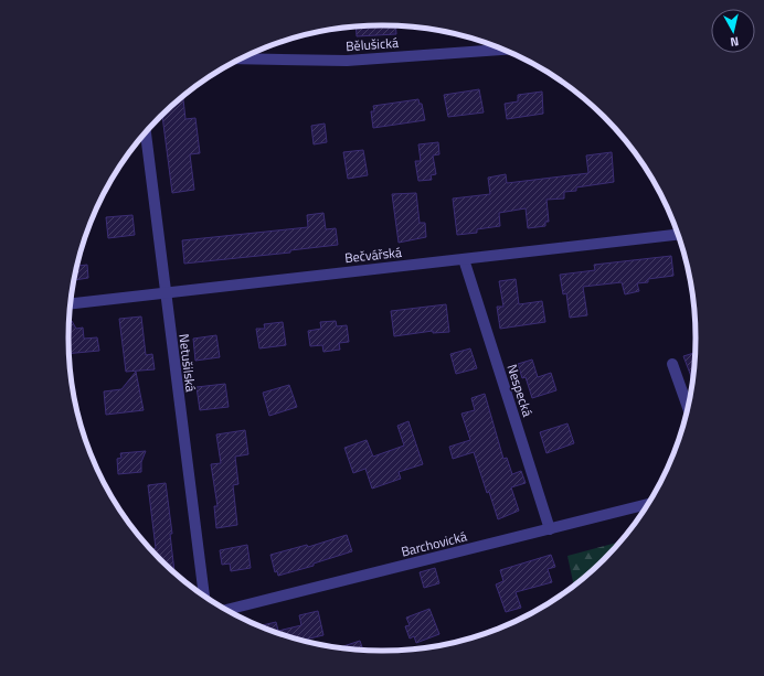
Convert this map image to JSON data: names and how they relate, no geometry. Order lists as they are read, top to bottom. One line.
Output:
{"streets":{"street":["Bělušická","Bečvářská","Netušilská","Nespecká","Barchovická"]},"crossings":[["Bečvářská","Netušilská"],["Bečvářská","Nespecká"],["Nespecká","Barchovická"]],"north":"bottom"}
